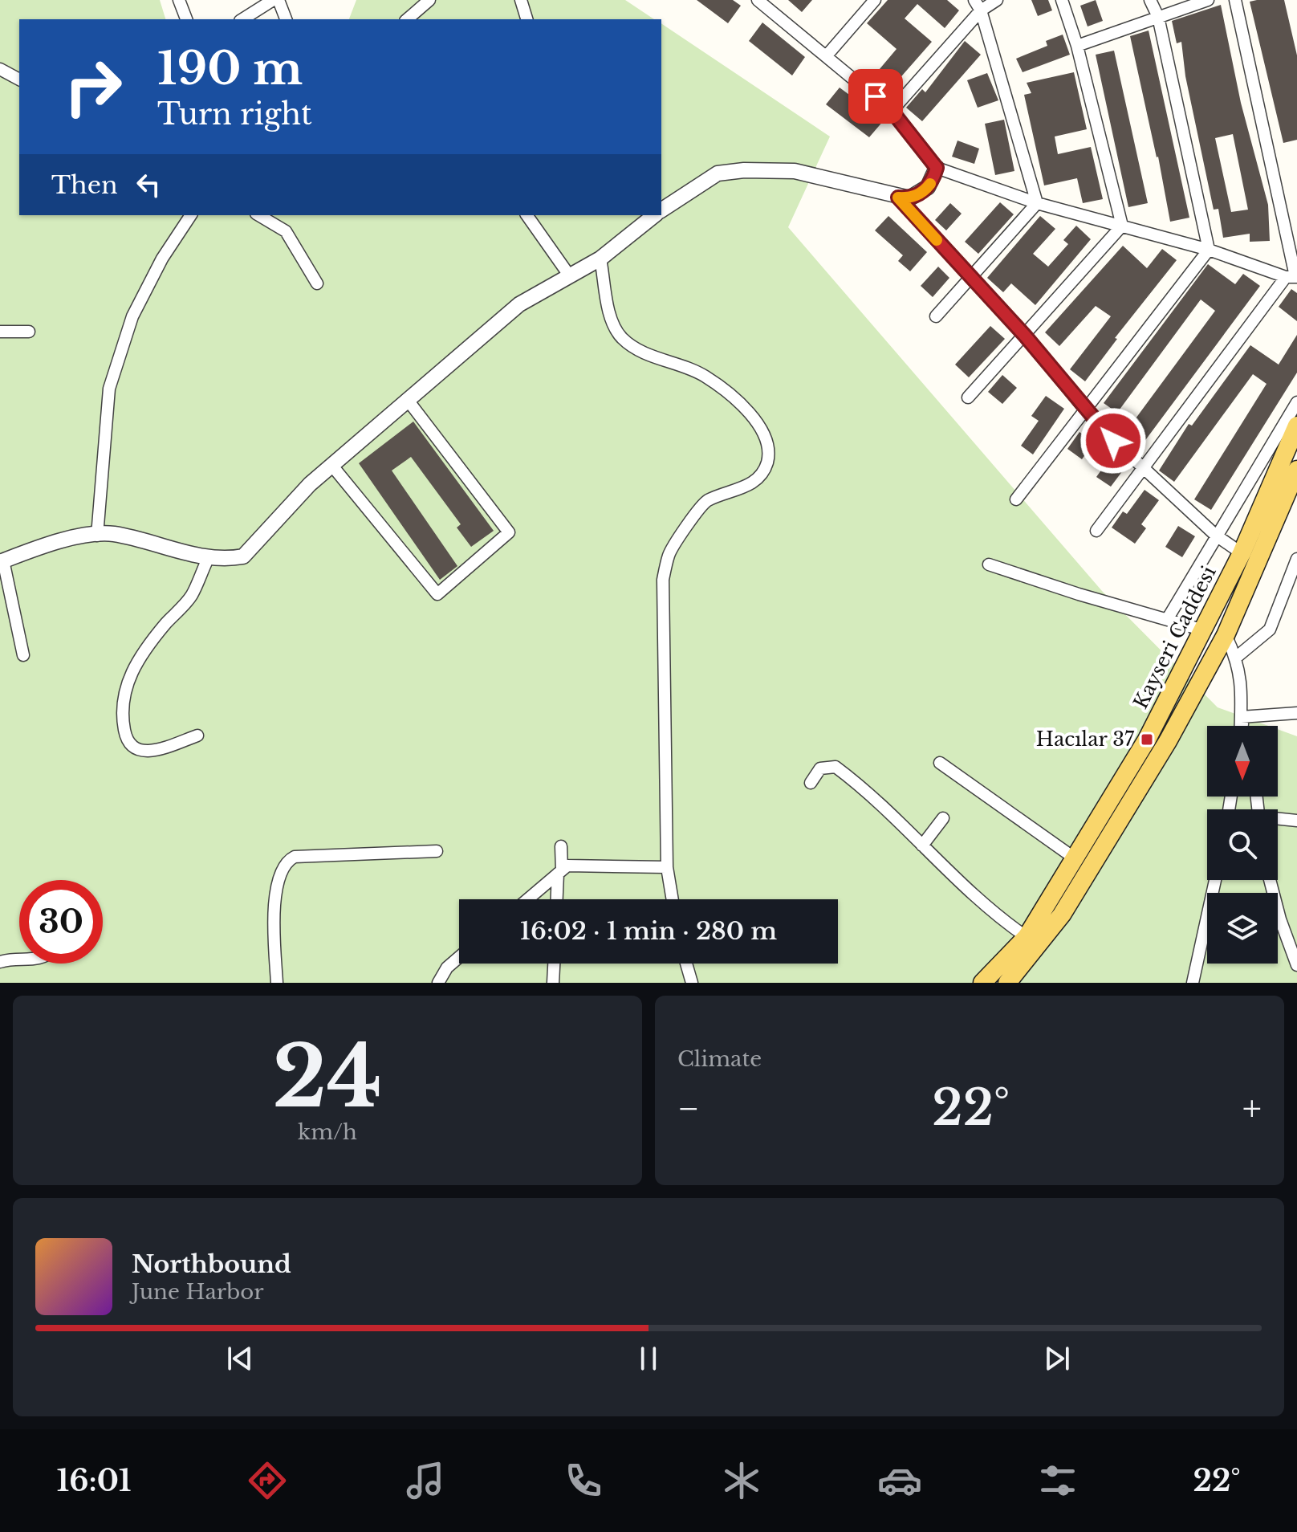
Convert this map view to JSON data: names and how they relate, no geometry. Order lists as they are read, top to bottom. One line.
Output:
{"streets":{"main road":["Kayseri Caddesi"]},"places":{"transit":["Hacılar 37"]},"north":"bottom","page":{"turn":["190 m","Turn right"],"then":"Then","limit":"30","trip":"16:02 · 1 min · 280 m","tile":[["24","km/h"],"Climate"],"heat":["−","22°","+"],"song":["Northbound","June Harbor"],"tabs":["16:01","22°"]}}
